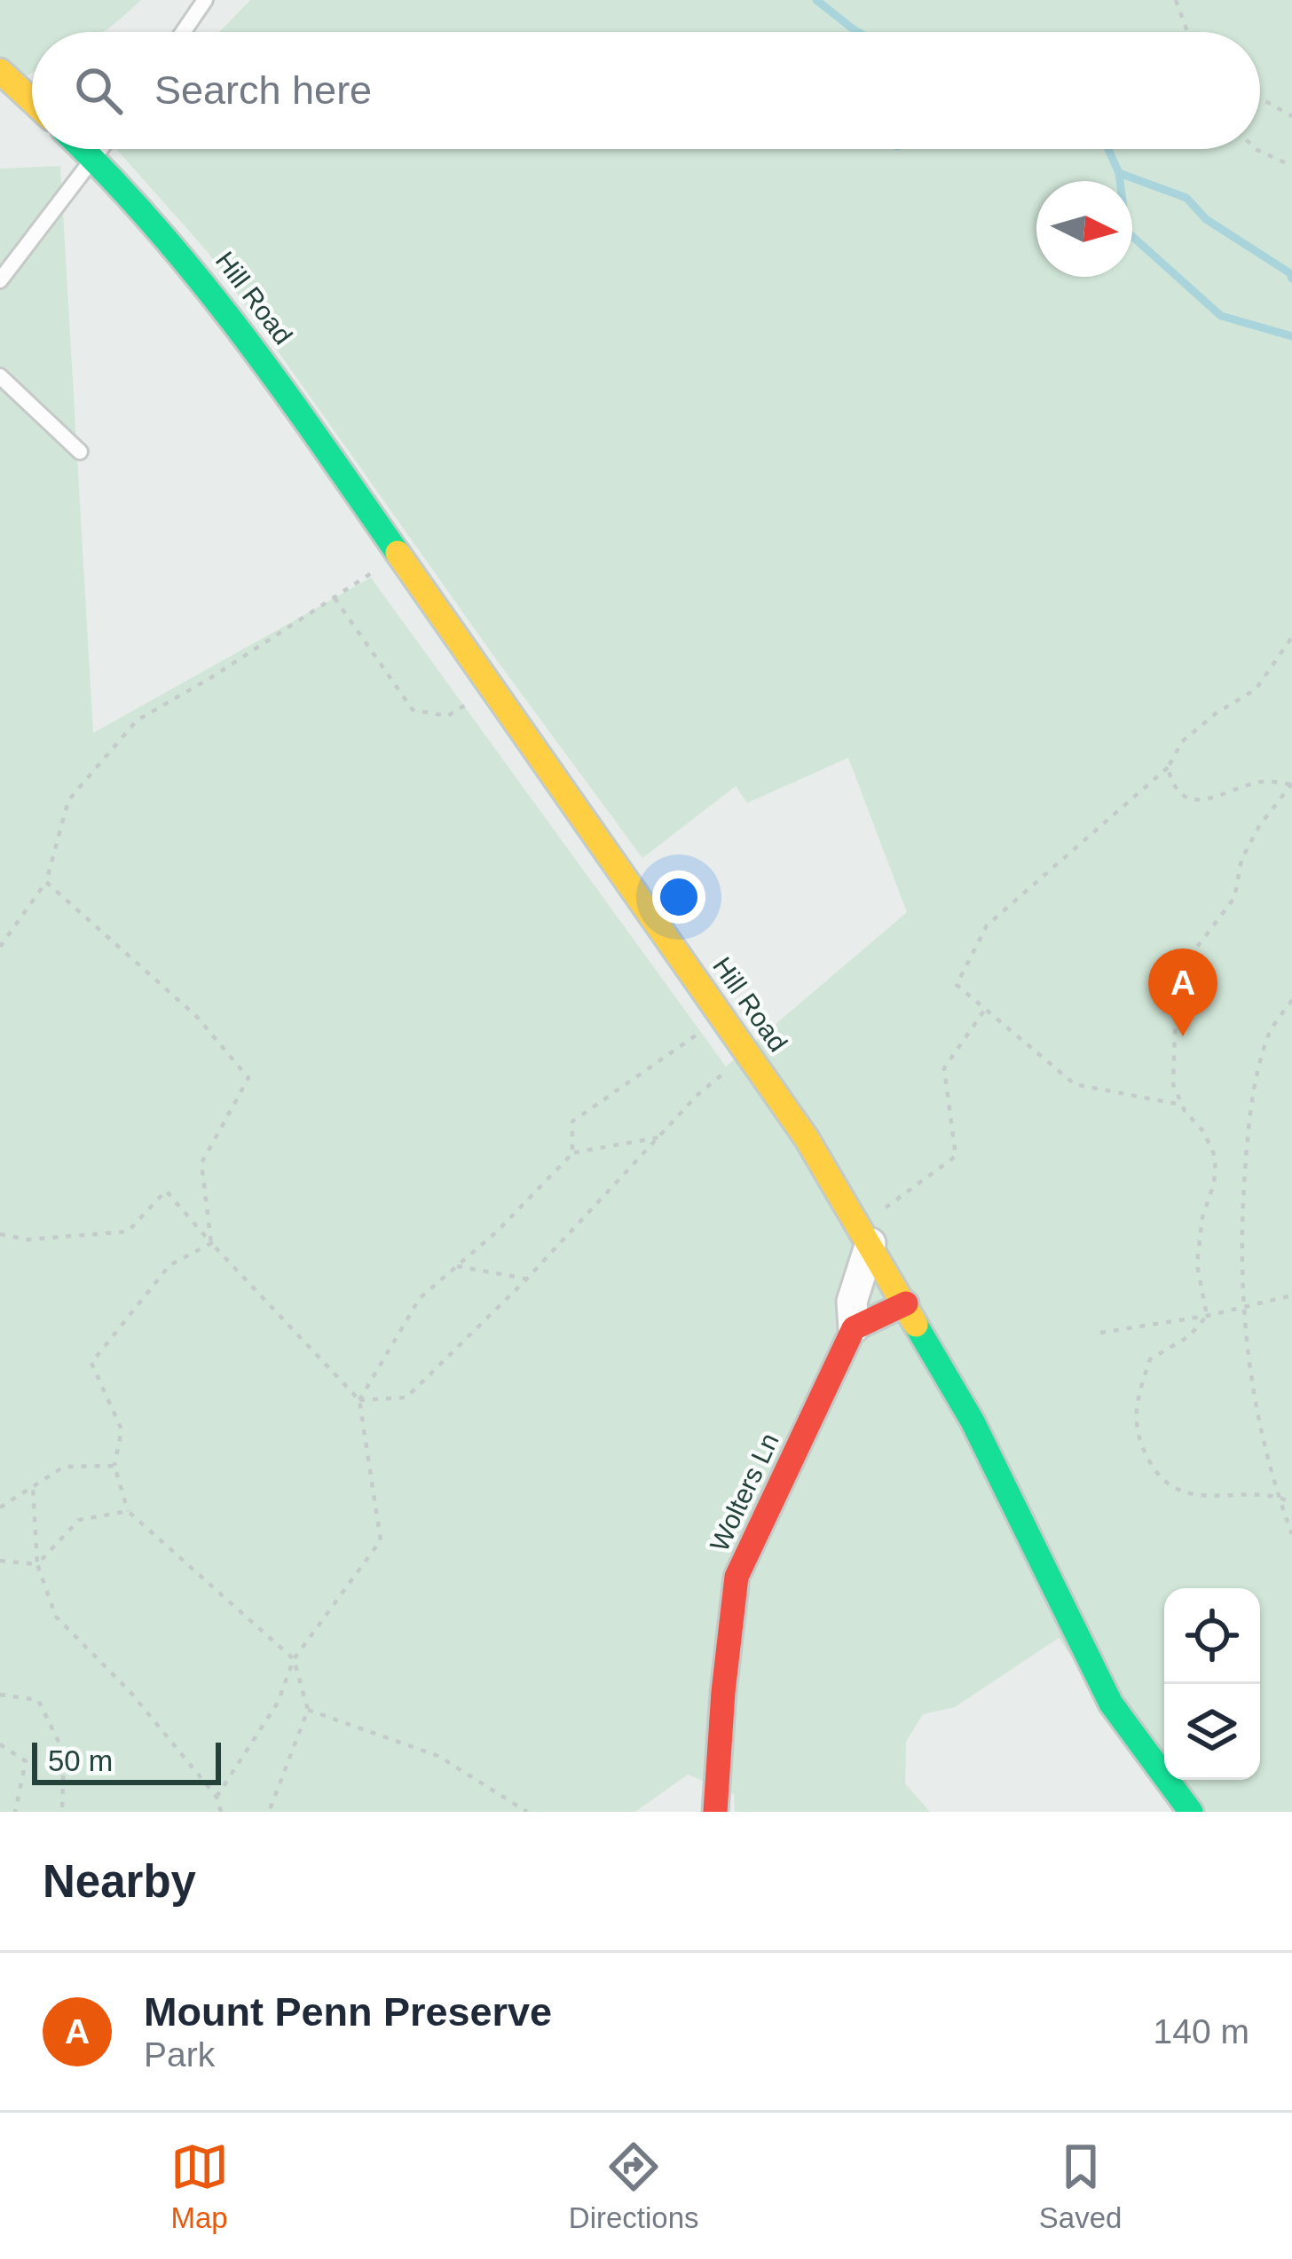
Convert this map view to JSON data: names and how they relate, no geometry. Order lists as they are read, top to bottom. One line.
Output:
{"streets":{"street":["Hill Road","Wolters Ln"]},"scale_bar":"50 m","north":"right","page":{"search":"Search here","pins":"A","scale":"50 m","heading":"Nearby","list":[{"mark":"A","name":"Mount Penn Preserve","note":"Park","value":"140 m"}],"nav":["Map","Directions","Saved"]}}
